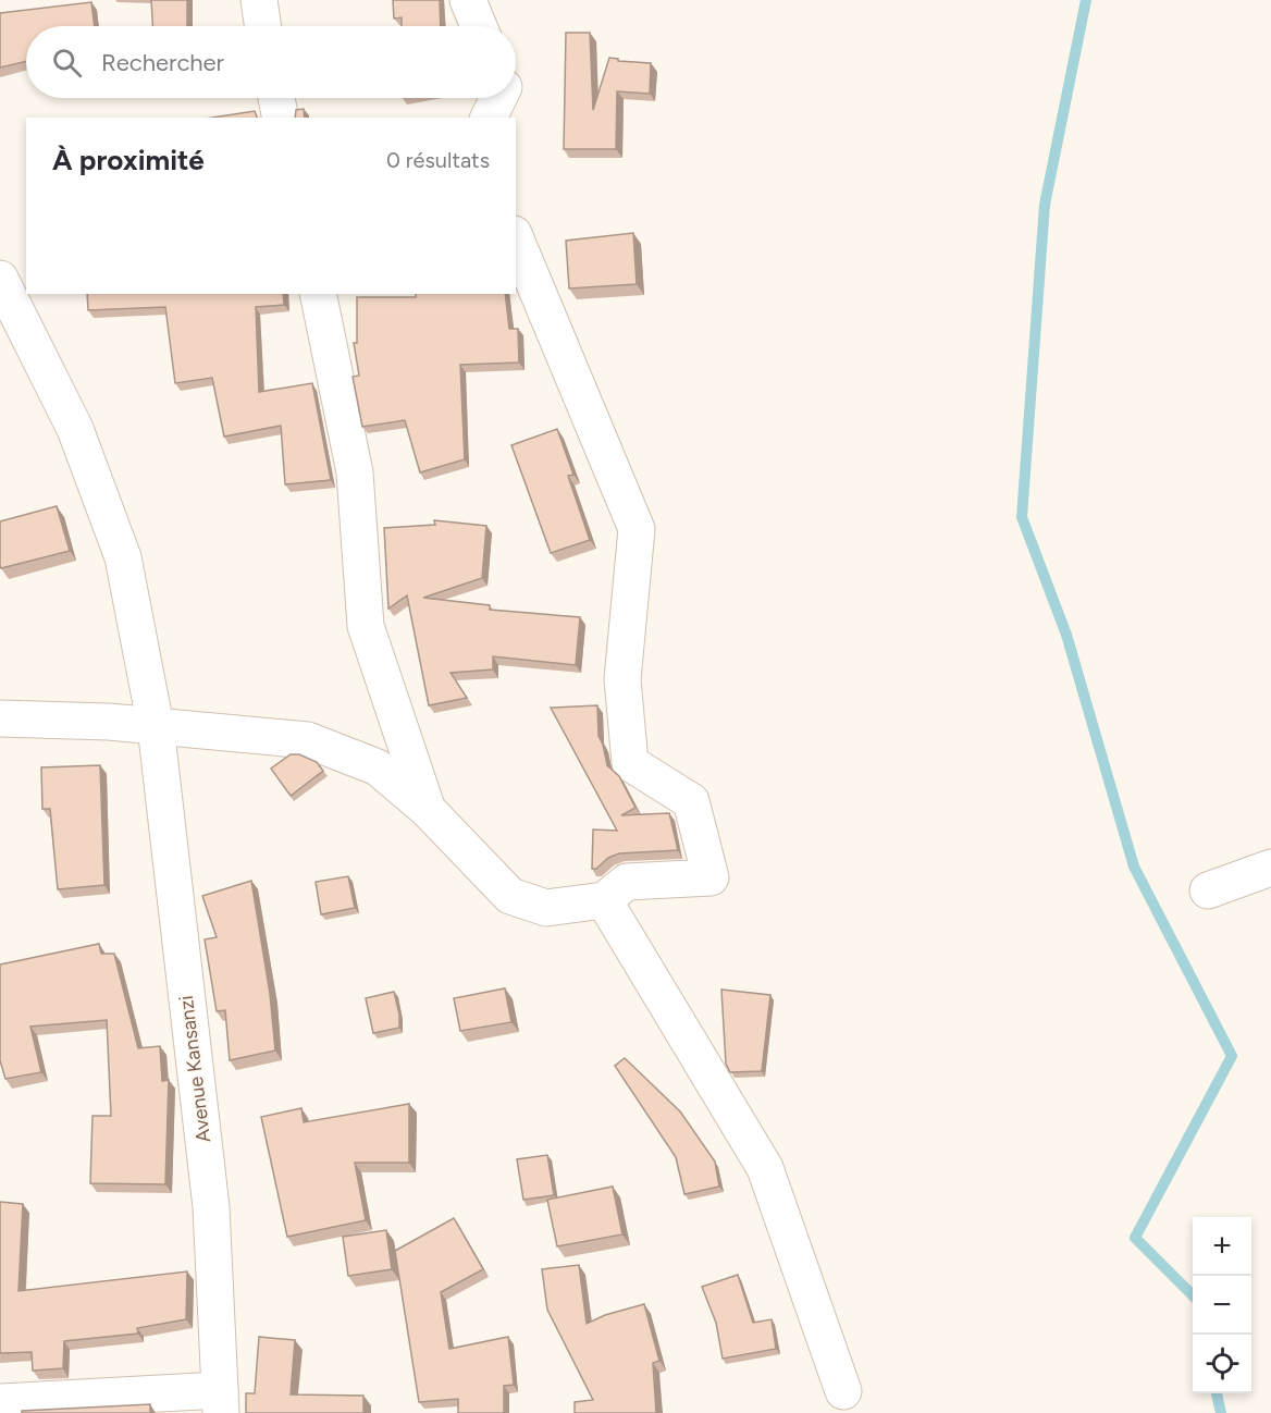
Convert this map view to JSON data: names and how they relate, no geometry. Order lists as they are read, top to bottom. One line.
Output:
{"streets":{"street":["Avenue Kansanzi"]},"page":{"search":"Rechercher","heading":["À proximité","0 résultats"],"map_buttons":["+","−"]}}
